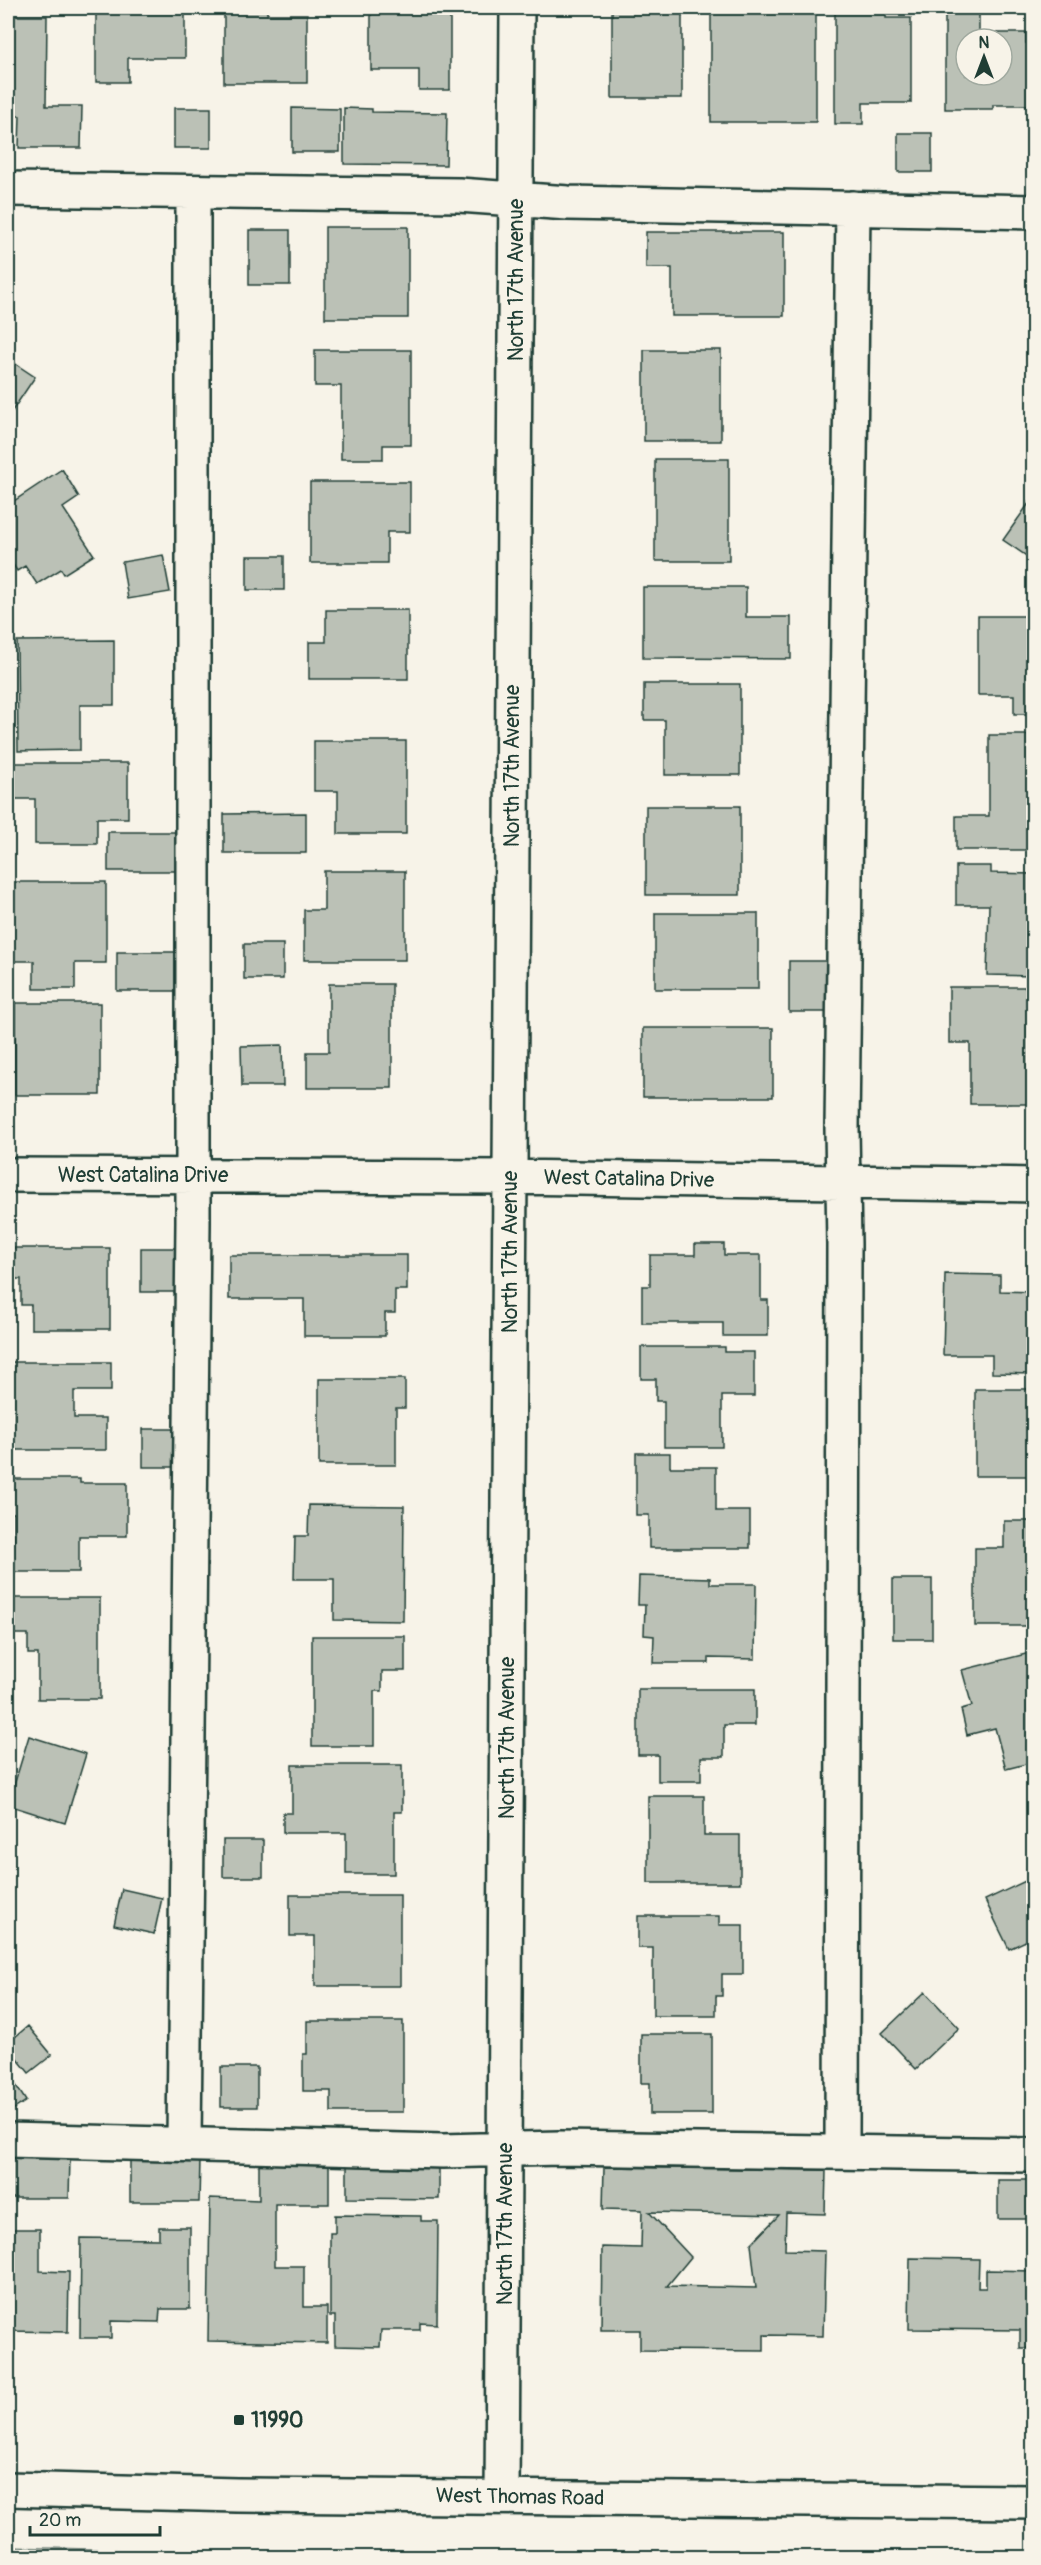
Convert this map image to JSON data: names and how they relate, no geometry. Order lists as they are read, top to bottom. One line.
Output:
{"streets":{"street":["North 17th Avenue","West Catalina Drive","West Thomas Road"]},"crossings":[["North 17th Avenue","West Catalina Drive"],["North 17th Avenue","West Thomas Road"]],"places":{"transit":["11990"]},"scale_bar":"20 m","north":"top"}
